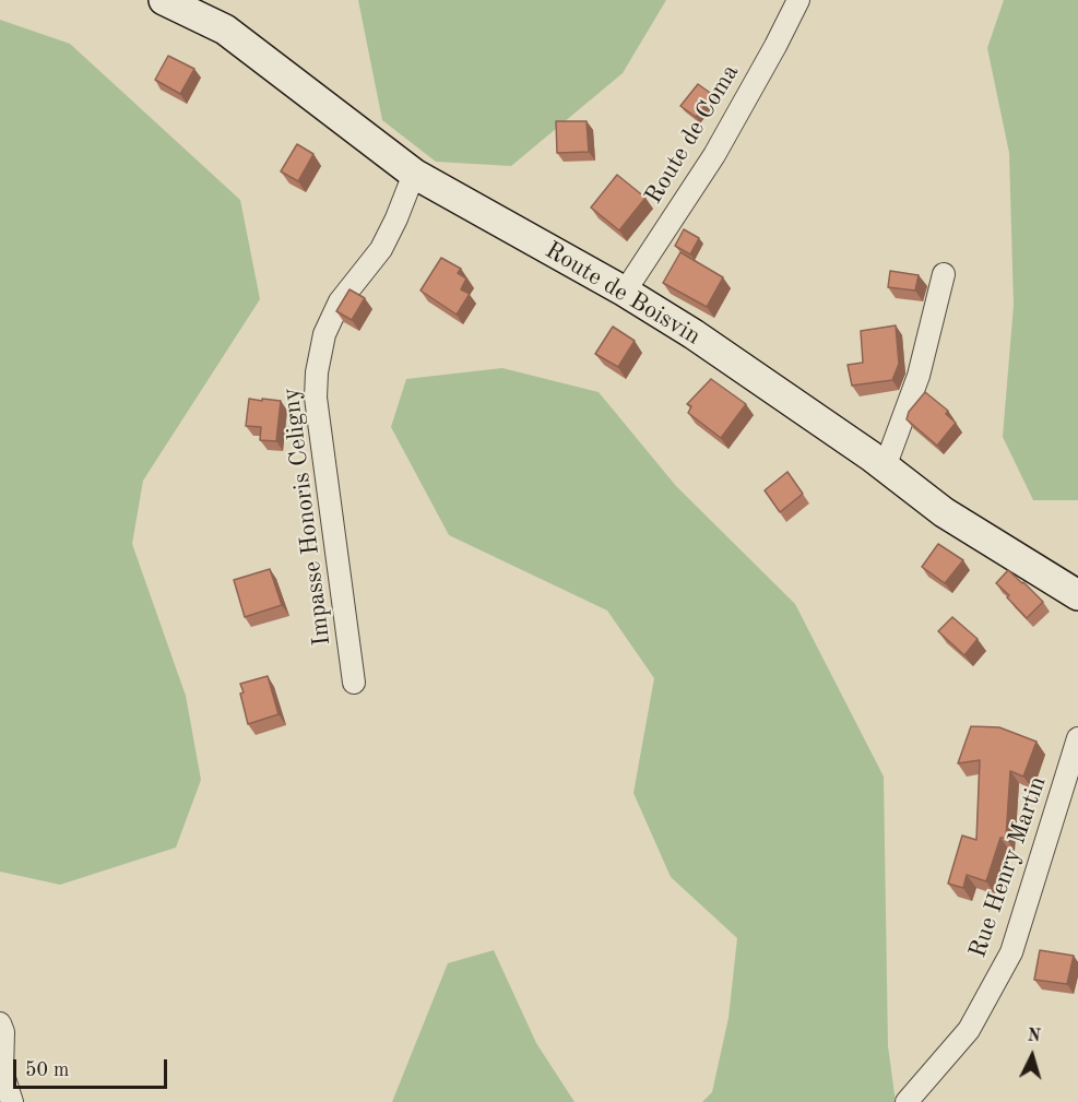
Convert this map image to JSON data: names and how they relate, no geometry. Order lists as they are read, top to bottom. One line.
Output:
{"streets":{"main road":["Route de Boisvin"],"street":["Route de Coma","Impasse Honoris Celigny","Rue Henry Martin"]},"crossings":[["Route de Coma","Route de Boisvin"],["Route de Boisvin","Impasse Honoris Celigny"]],"scale_bar":"50 m","north":"top"}
